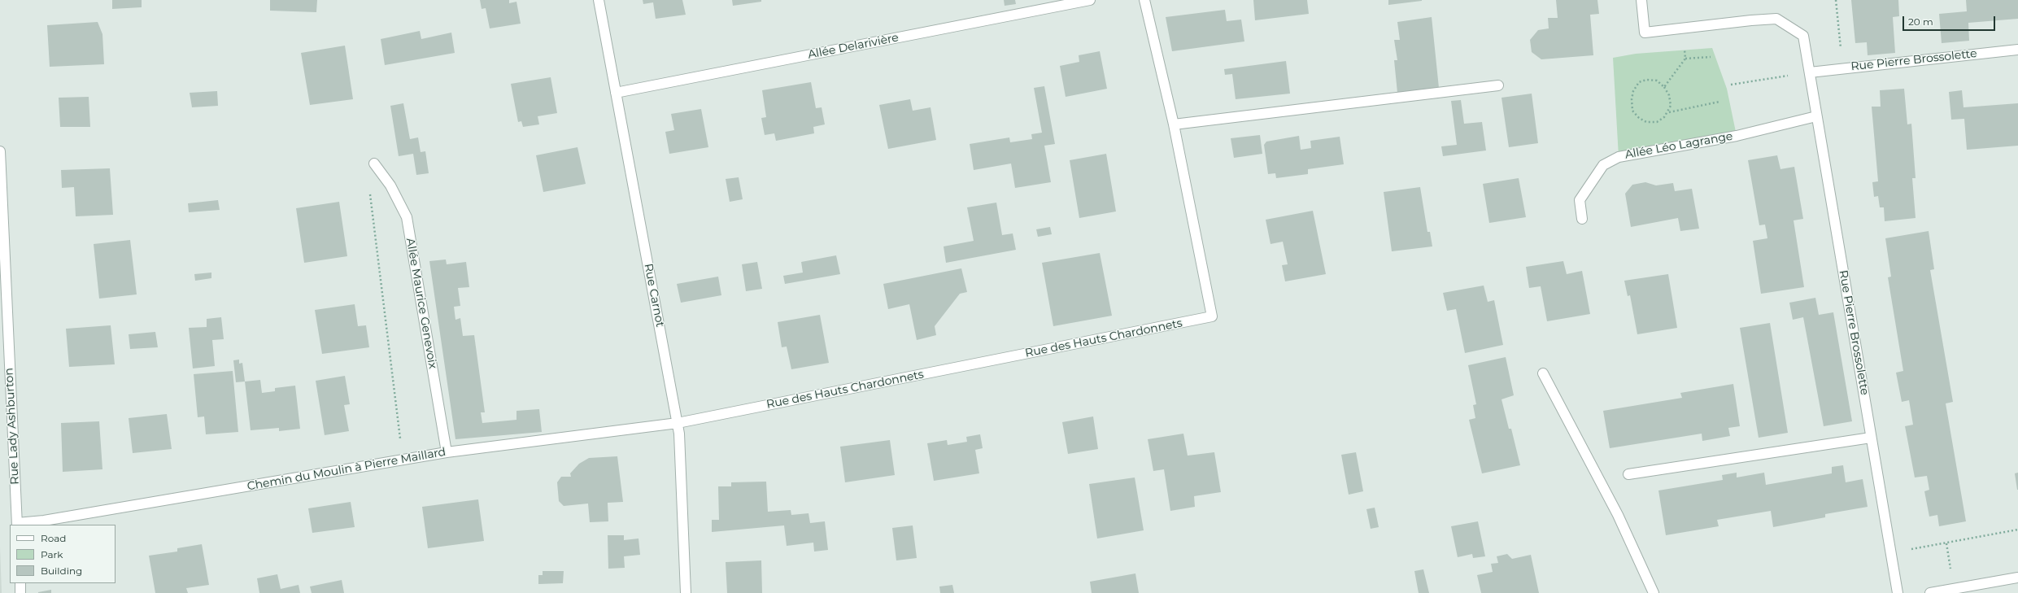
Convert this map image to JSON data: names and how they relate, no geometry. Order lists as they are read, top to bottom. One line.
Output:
{"streets":{"street":["Allée Delarivière","Rue Pierre Brossolette","Allée Léo Lagrange","Rue Carnot","Allée Maurice Genevoix","Rue des Hauts Chardonnets","Rue Lady Ashburton","Chemin du Moulin à Pierre Maillard"]},"crossings":[["Allée Delarivière","Rue Carnot"],["Rue Pierre Brossolette","Allée Léo Lagrange"],["Rue Carnot","Rue des Hauts Chardonnets"],["Rue Carnot","Chemin du Moulin à Pierre Maillard"],["Allée Maurice Genevoix","Chemin du Moulin à Pierre Maillard"],["Rue des Hauts Chardonnets","Chemin du Moulin à Pierre Maillard"],["Rue Lady Ashburton","Chemin du Moulin à Pierre Maillard"]],"legend":["Road","Park","Building"],"scale_bar":"20 m"}
